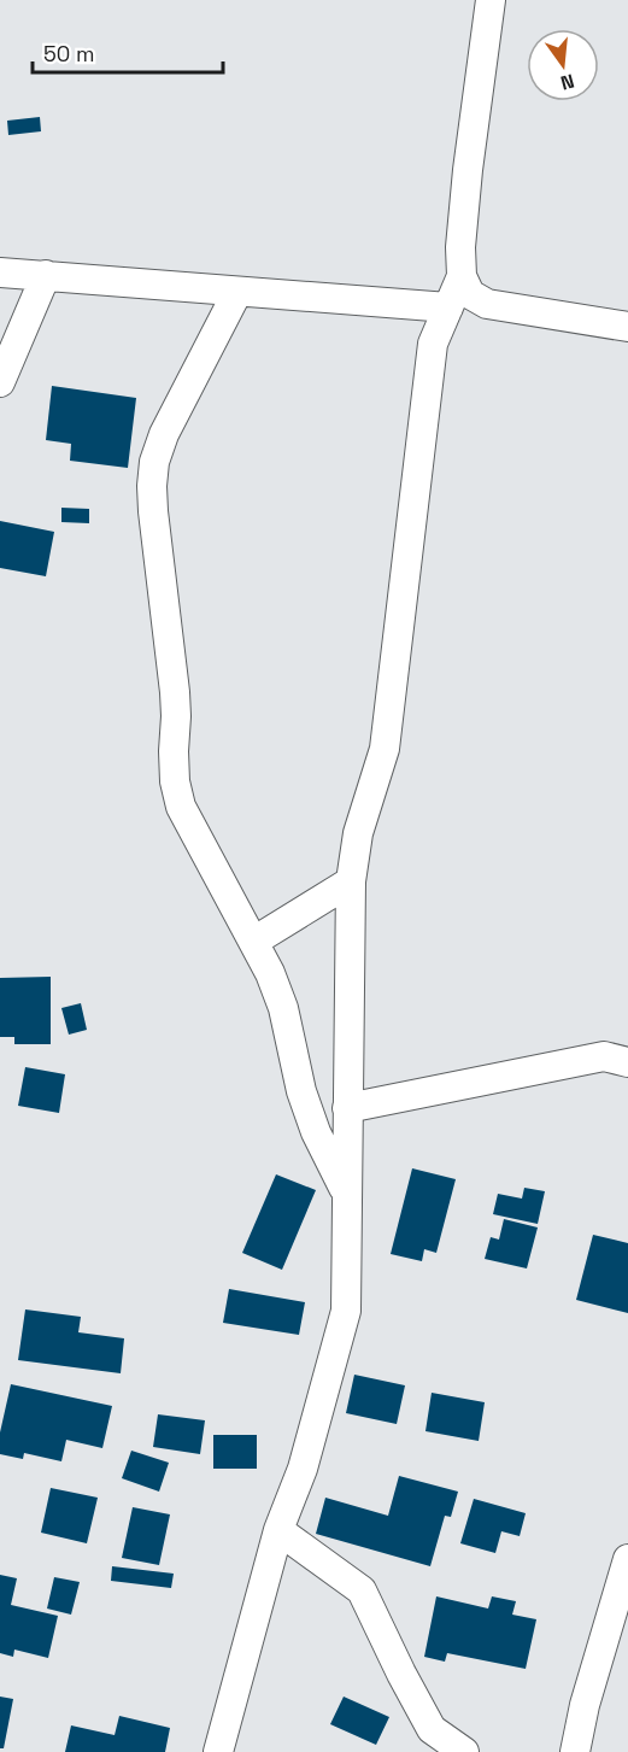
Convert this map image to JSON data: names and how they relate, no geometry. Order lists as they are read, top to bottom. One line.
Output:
{"scale_bar":"50 m","north":"bottom"}
